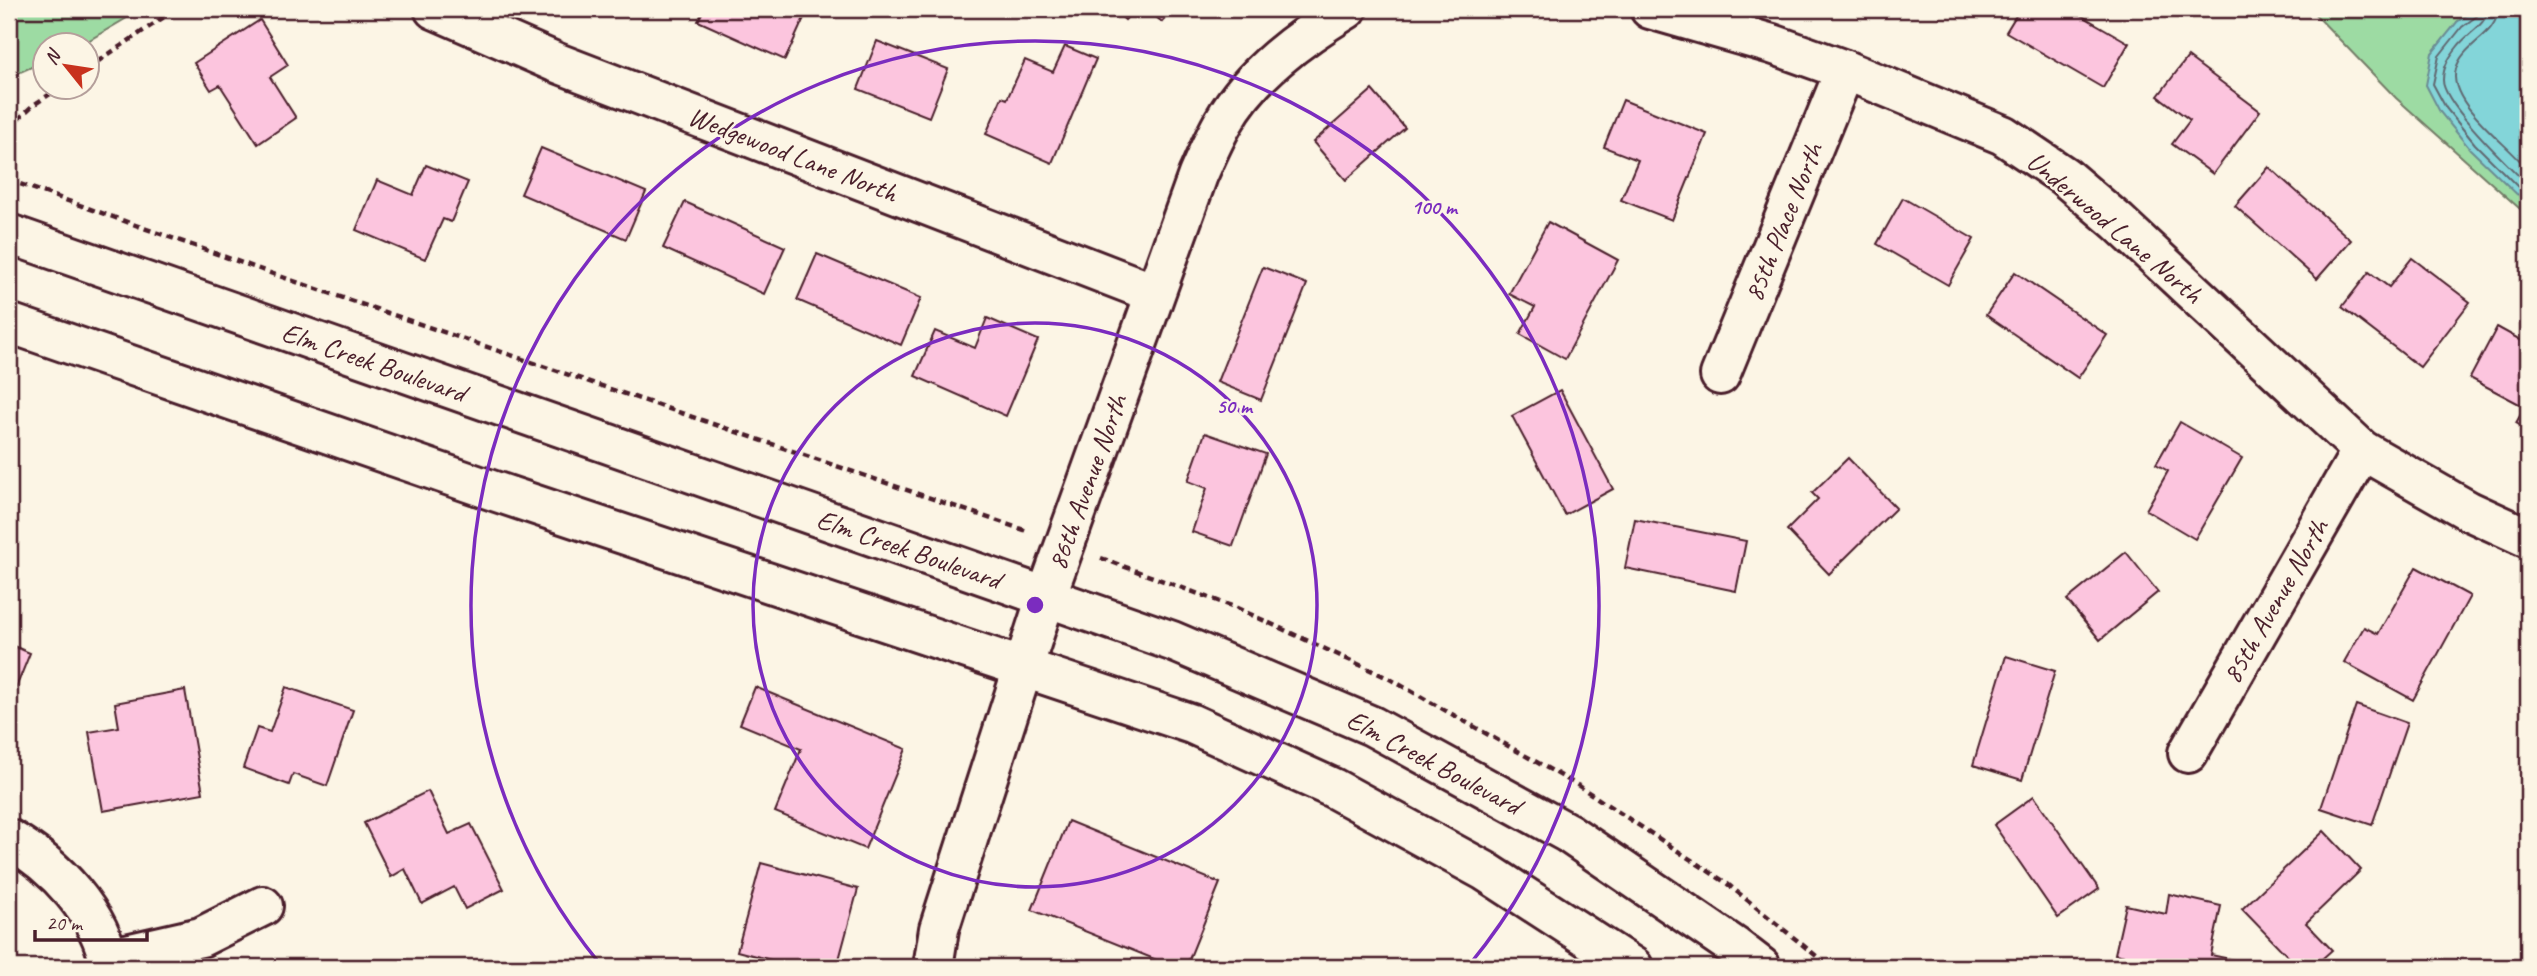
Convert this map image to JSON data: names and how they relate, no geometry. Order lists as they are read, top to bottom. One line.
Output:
{"streets":{"street":["Wedgewood Lane North","85th Place North","Underwood Lane North","Elm Creek Boulevard","86th Avenue North","85th Avenue North"]},"crossings":[["Wedgewood Lane North","86th Avenue North"],["85th Place North","Underwood Lane North"],["Underwood Lane North","85th Avenue North"],["Elm Creek Boulevard","86th Avenue North"]],"scale_bar":"20 m","north":"top left","rings":["100 m","50 m"]}
